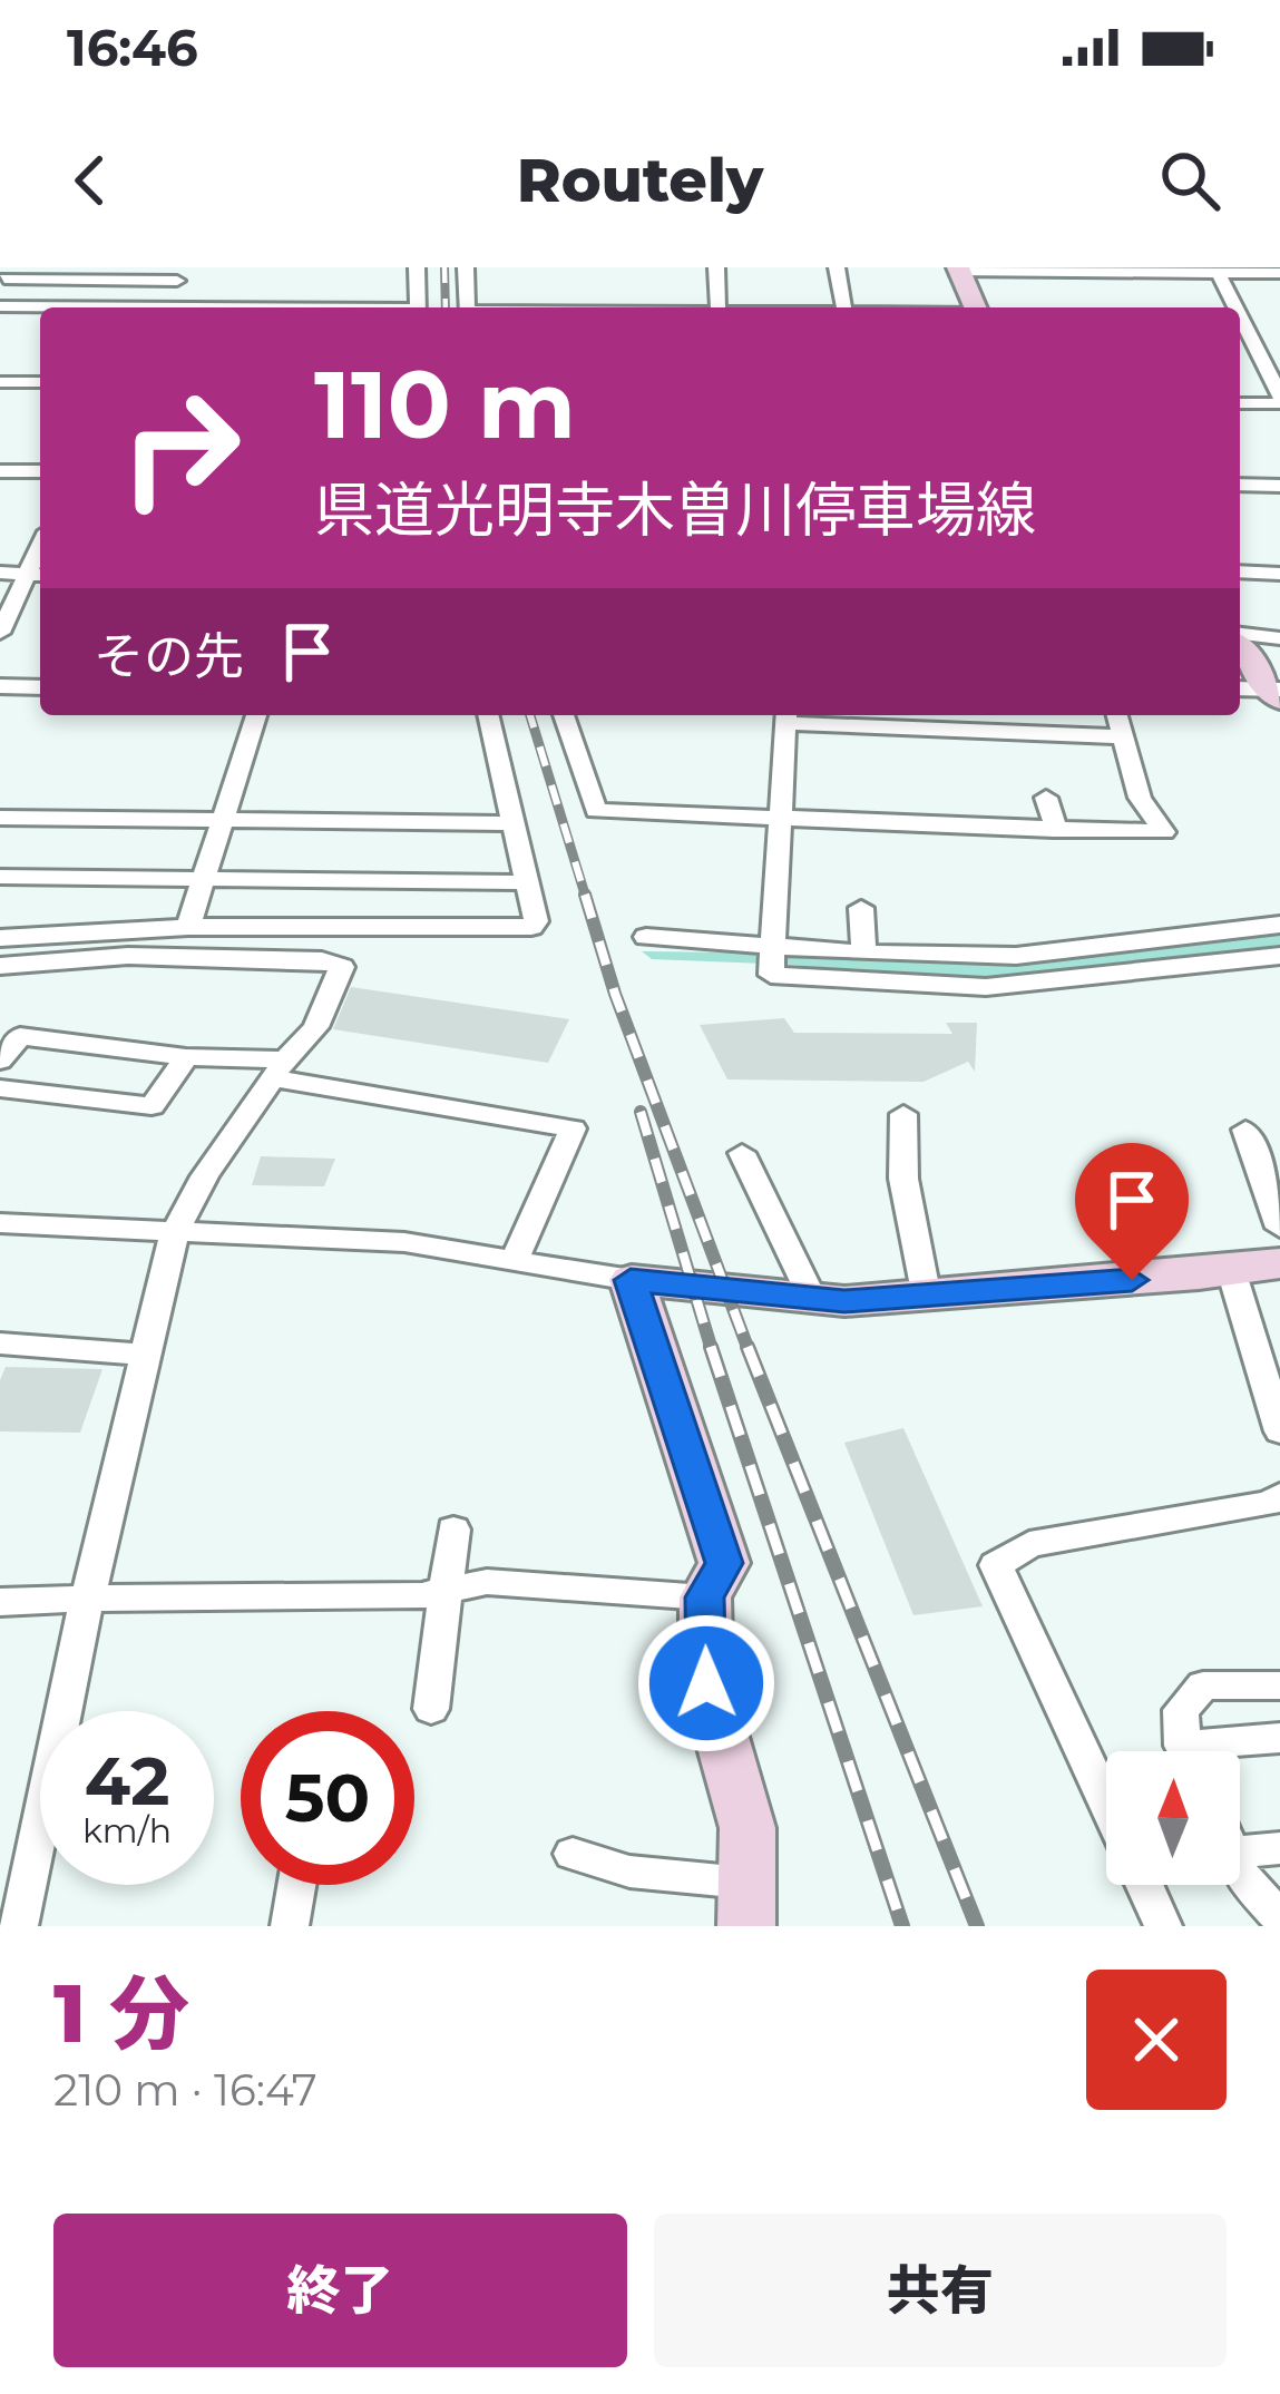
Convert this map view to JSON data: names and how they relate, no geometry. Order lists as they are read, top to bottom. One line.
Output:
{"north":"top","page":{"status":"16:46","header":"Routely","turn":["110 m","県道光明寺木曽川停車場線"],"then":"その先","speed":"42 km/h","limit":"50","heading":["1 分","210 m · 16:47"],"buttons":["終了","共有"]}}
